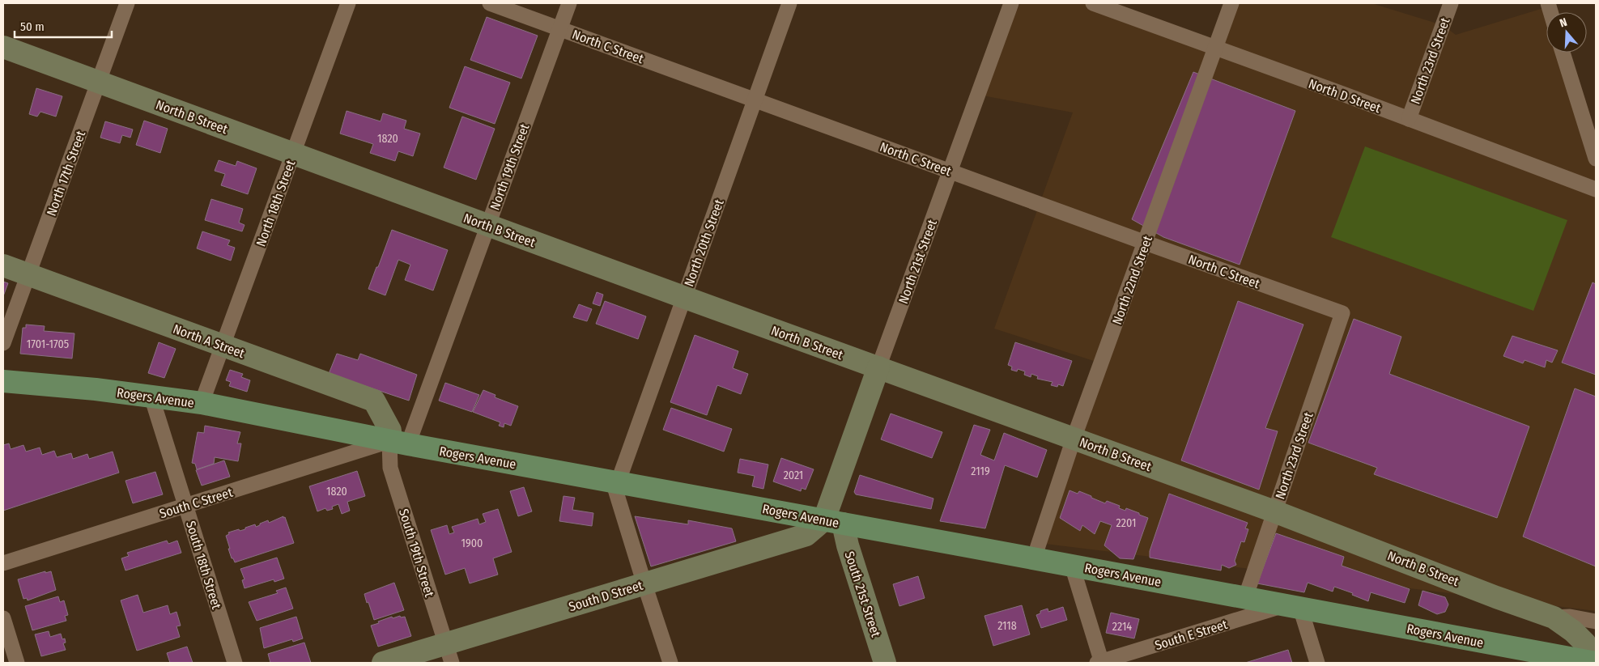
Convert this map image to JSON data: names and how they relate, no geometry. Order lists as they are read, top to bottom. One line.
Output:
{"streets":{"main road":["Rogers Avenue"],"street":["North C Street","North 23rd Street","North D Street","North B Street","North 19th Street","North 17th Street","North 18th Street","North 20th Street","North 21st Street","North 22nd Street","North A Street","South C Street","South 19th Street","South 18th Street","South 21st Street","South D Street","South E Street"]},"crossings":[["North C Street","North 23rd Street"],["North C Street","North 19th Street"],["North C Street","North 20th Street"],["North C Street","North 21st Street"],["North C Street","North 22nd Street"],["North 23rd Street","North D Street"],["North 23rd Street","North B Street"],["North 23rd Street","Rogers Avenue"],["North D Street","North 22nd Street"],["North B Street","North 19th Street"],["North B Street","North 17th Street"],["North B Street","North 18th Street"],["North B Street","North 20th Street"],["North B Street","North 21st Street"],["North B Street","North 22nd Street"],["North B Street","Rogers Avenue"],["North 19th Street","North A Street"],["North 19th Street","Rogers Avenue"],["North 19th Street","South C Street"],["North 19th Street","South 19th Street"],["North 17th Street","North A Street"],["North 18th Street","North A Street"],["North 18th Street","Rogers Avenue"],["North 20th Street","Rogers Avenue"],["North 21st Street","Rogers Avenue"],["North 21st Street","South 21st Street"],["North 21st Street","South D Street"],["North 22nd Street","Rogers Avenue"],["North A Street","Rogers Avenue"],["North A Street","South C Street"],["North A Street","South 19th Street"],["Rogers Avenue","South C Street"],["Rogers Avenue","South 19th Street"],["Rogers Avenue","South 18th Street"],["Rogers Avenue","South 21st Street"],["Rogers Avenue","South D Street"],["Rogers Avenue","South E Street"],["South C Street","South 19th Street"],["South C Street","South 18th Street"],["South 19th Street","South D Street"],["South 21st Street","South D Street"]],"house_numbers":["1820","1701-1705","2119","2021","1820","2201","1900","2118","2214"],"scale_bar":"50 m","north":"top"}
